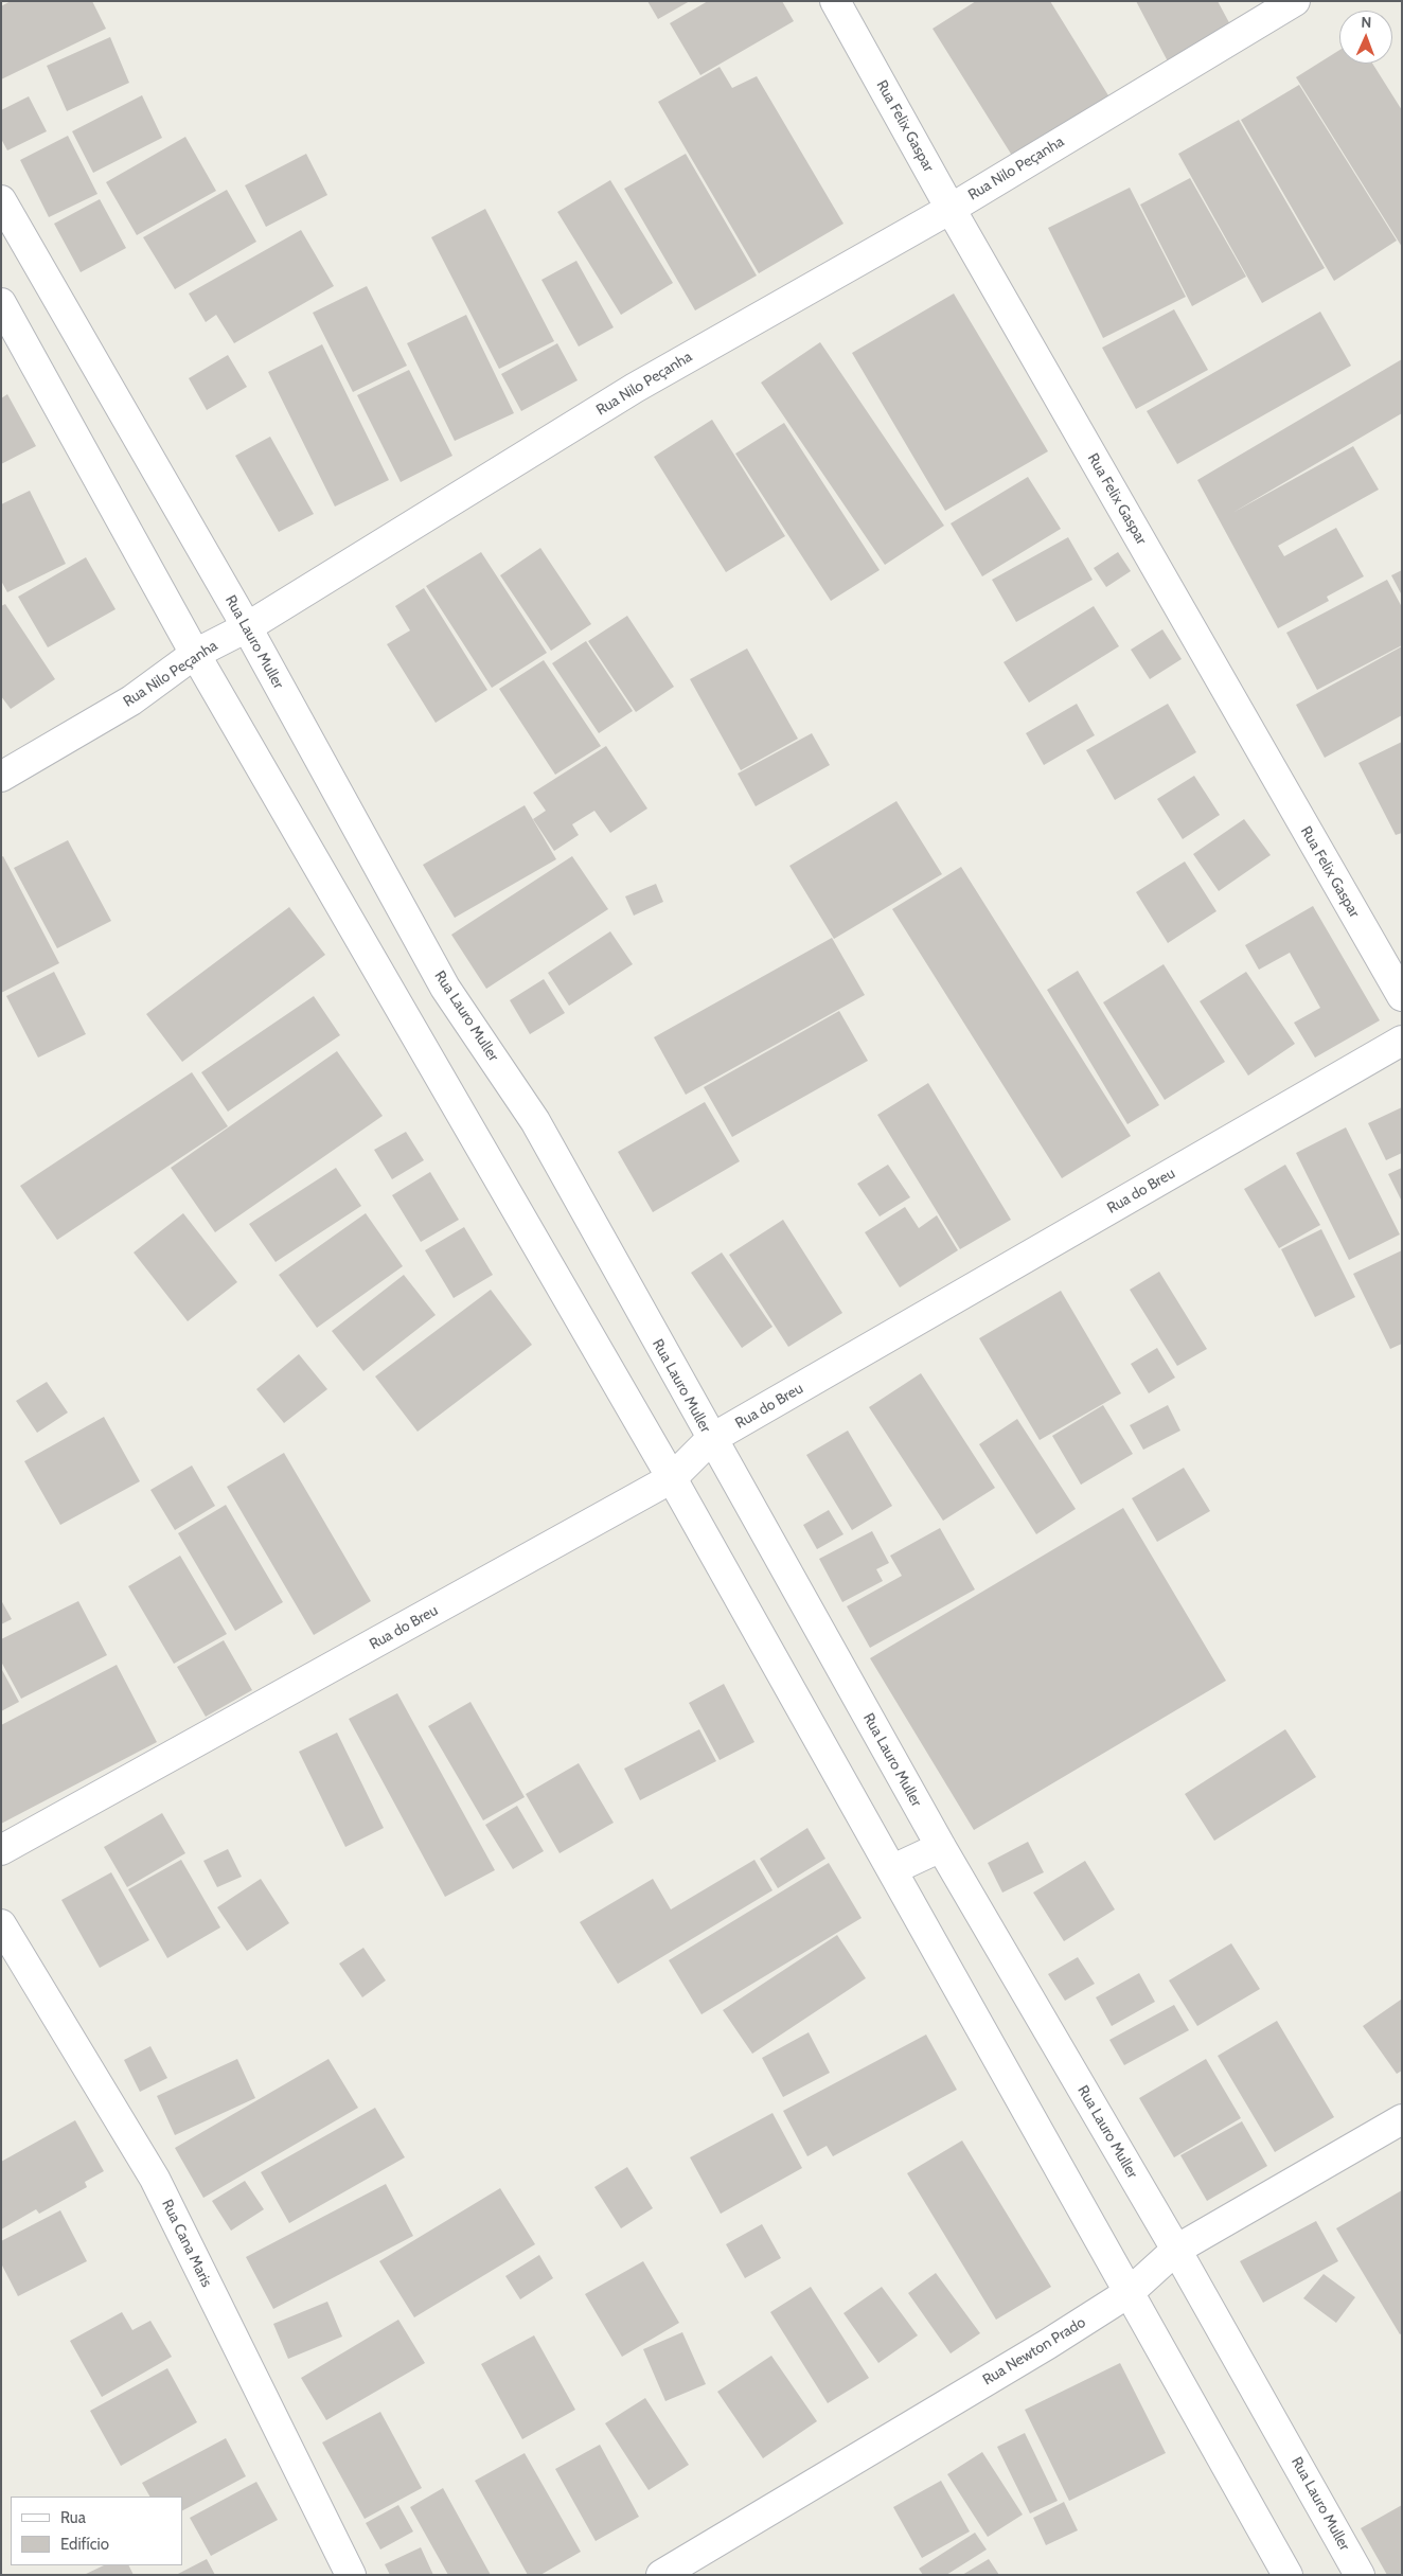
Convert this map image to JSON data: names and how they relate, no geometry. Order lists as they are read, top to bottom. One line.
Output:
{"streets":{"street":["Rua Felix Gaspar","Rua Nilo Peçanha","Rua Lauro Muller","Rua do Breu","Rua Cana Maris","Rua Newton Prado"]},"crossings":[["Rua Felix Gaspar","Rua Nilo Peçanha"],["Rua Nilo Peçanha","Rua Lauro Muller"],["Rua Lauro Muller","Rua do Breu"],["Rua Lauro Muller","Rua Newton Prado"]],"legend":["Rua","Edifício"],"north":"top"}
